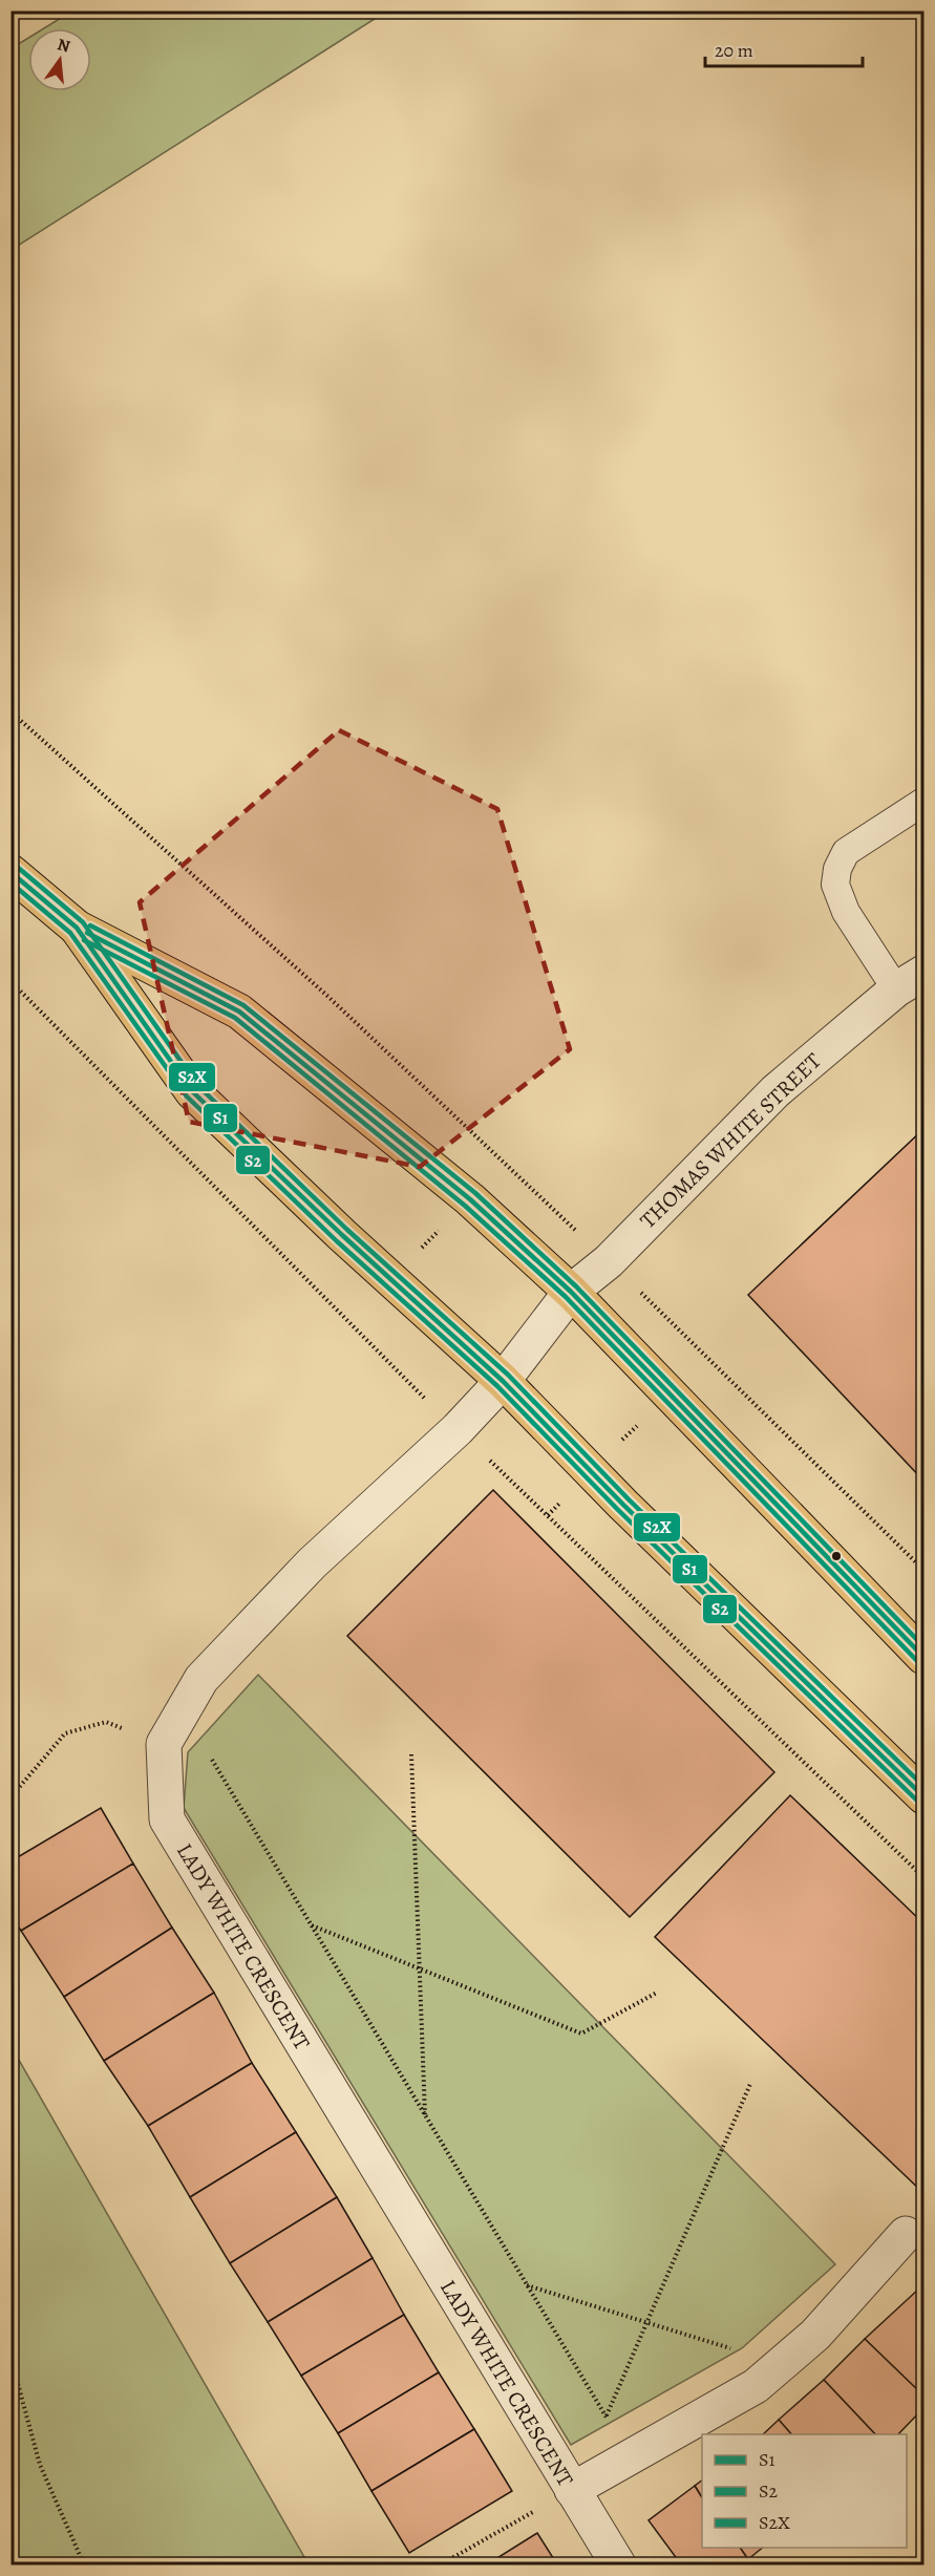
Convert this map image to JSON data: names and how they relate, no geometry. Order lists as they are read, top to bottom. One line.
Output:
{"streets":{"street":["THOMAS WHITE STREET","LADY WHITE CRESCENT"]},"lines":["transit line S2X","transit line S1","transit line S2"],"legend":["S1","S2","S2X"],"scale_bar":"20 m","north":"top"}
